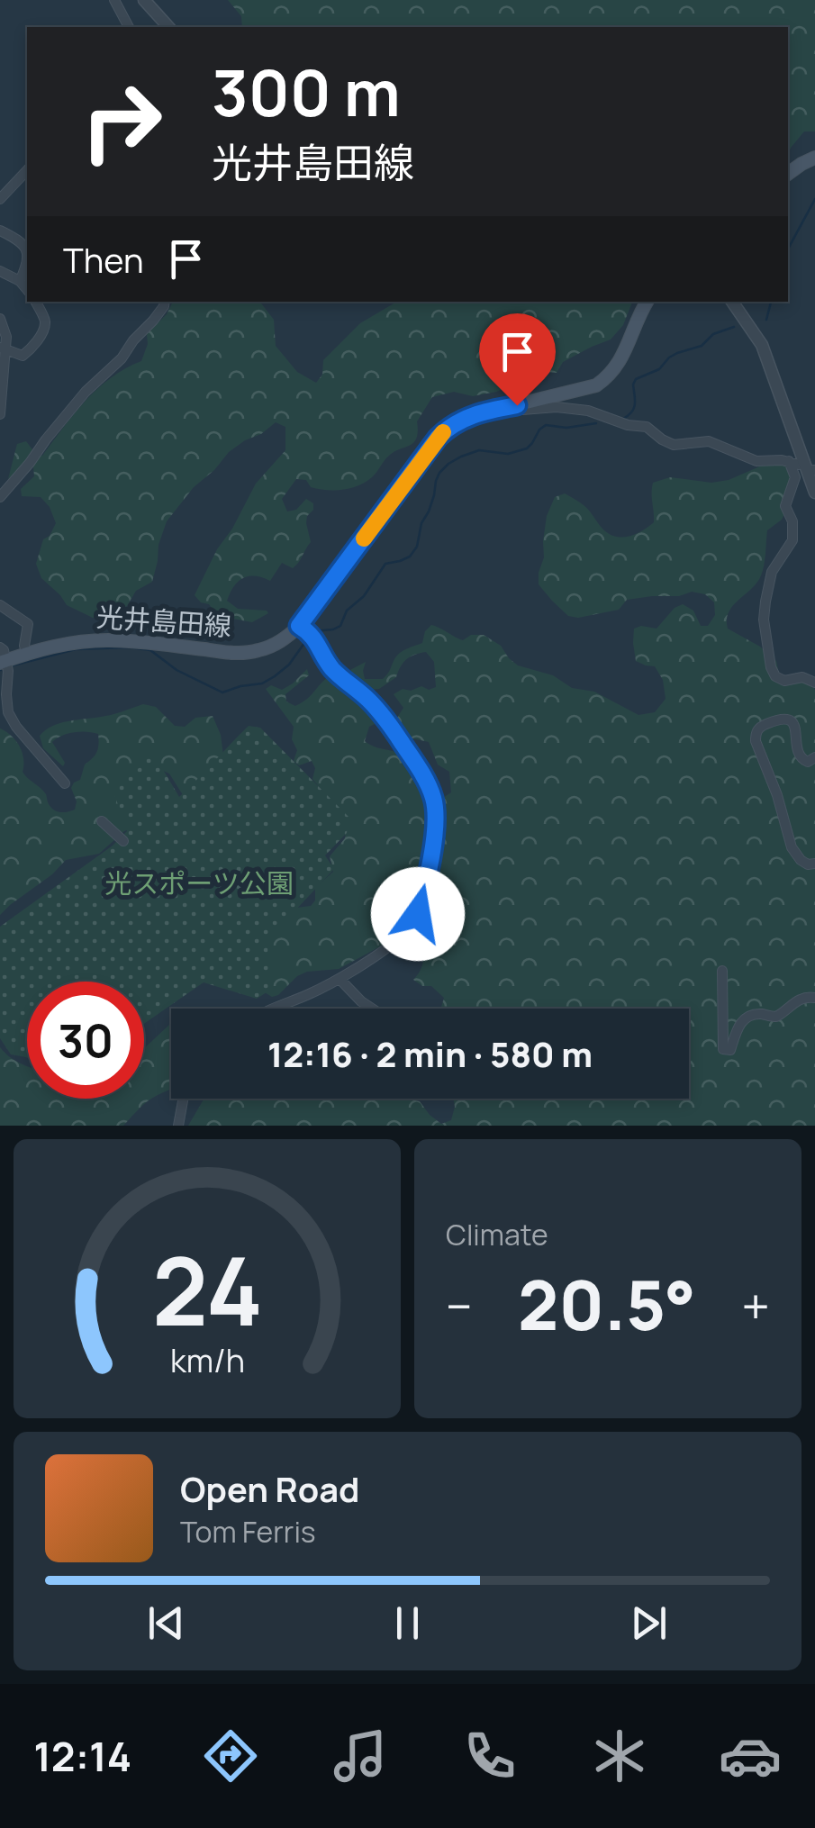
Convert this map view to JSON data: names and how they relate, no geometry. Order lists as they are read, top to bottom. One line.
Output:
{"streets":{"main road":["光井島田線"]},"parks":["光スポーツ公園"],"page":{"turn":["300 m","光井島田線"],"then":"Then","limit":"30","trip":"12:16 · 2 min · 580 m","tile":"Climate","heat":["−","20.5°","+"],"song":["Open Road","Tom Ferris"],"tabs":"12:14","gauge":["24","km/h"]}}
